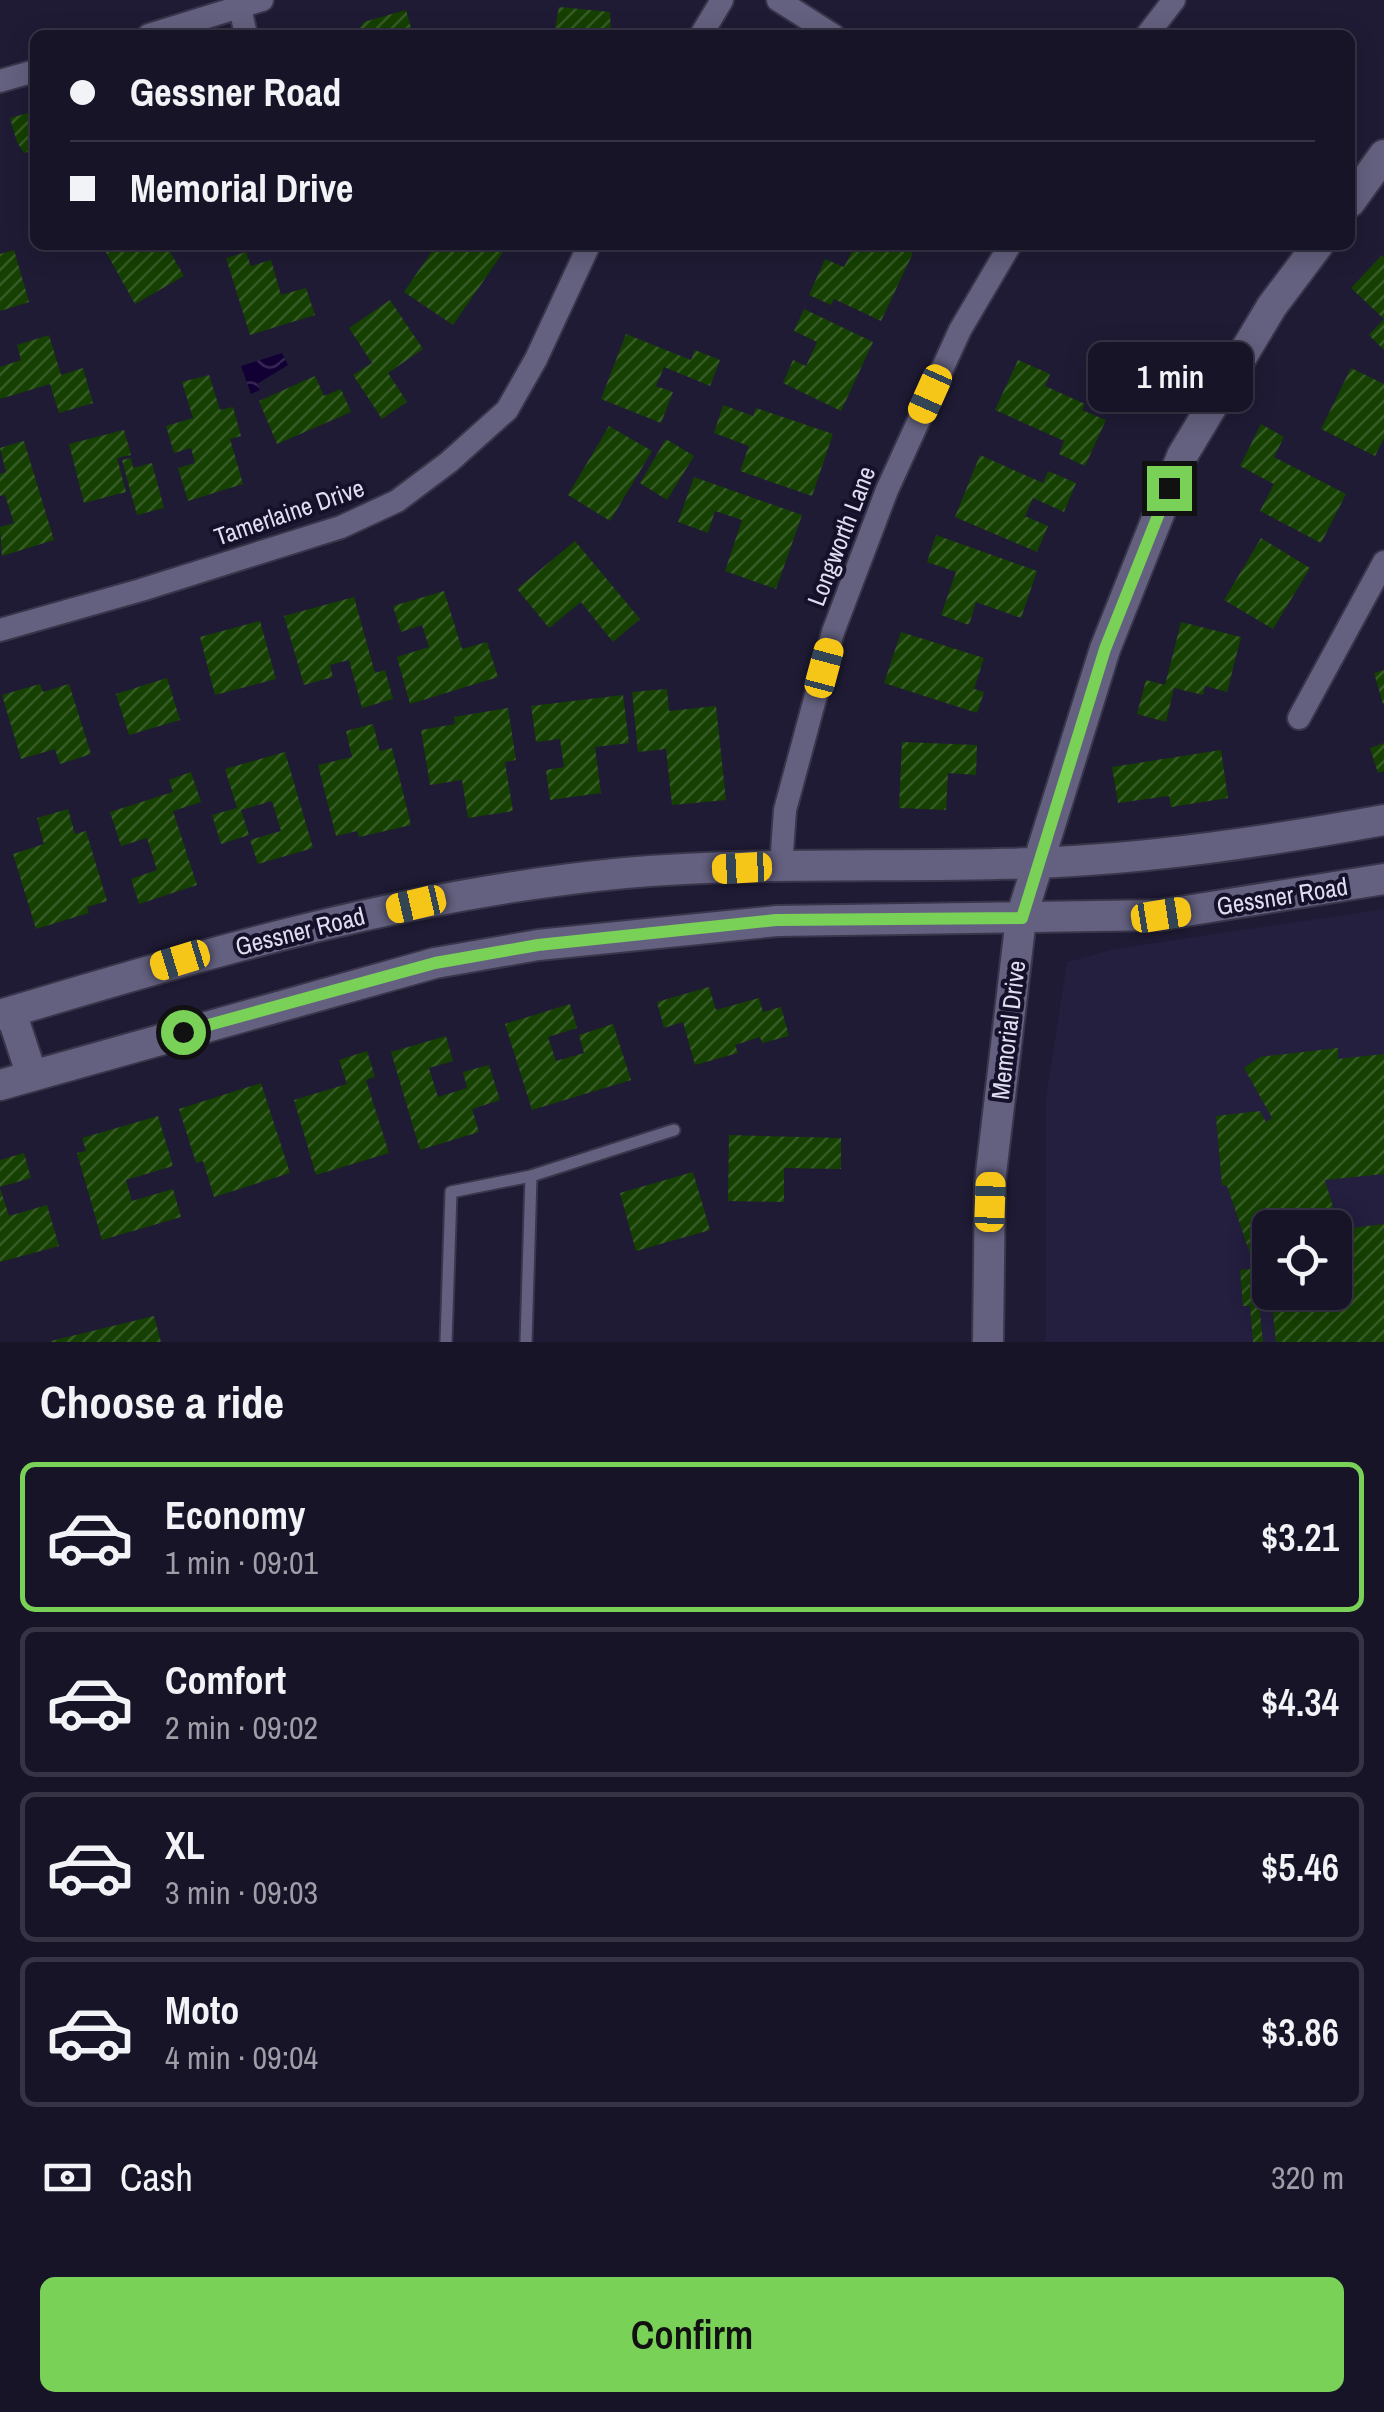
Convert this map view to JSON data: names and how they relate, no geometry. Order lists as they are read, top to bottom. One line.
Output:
{"streets":{"main road":["Gessner Road","Memorial Drive"],"street":["Tamerlaine Drive","Longworth Lane"]},"crossings":[["Longworth Lane","Gessner Road"],["Gessner Road","Memorial Drive"]],"page":{"banner":["Gessner Road","Memorial Drive"],"bubble":"1 min","heading":"Choose a ride","list":[{"name":"Economy","note":"1 min · 09:01","value":"$3.21"},{"name":"Comfort","note":"2 min · 09:02","value":"$4.34"},{"name":"XL","note":"3 min · 09:03","value":"$5.46"},{"name":"Moto","note":"4 min · 09:04","value":"$3.86"}],"pay":["Cash","320 m"],"buttons":"Confirm"}}
